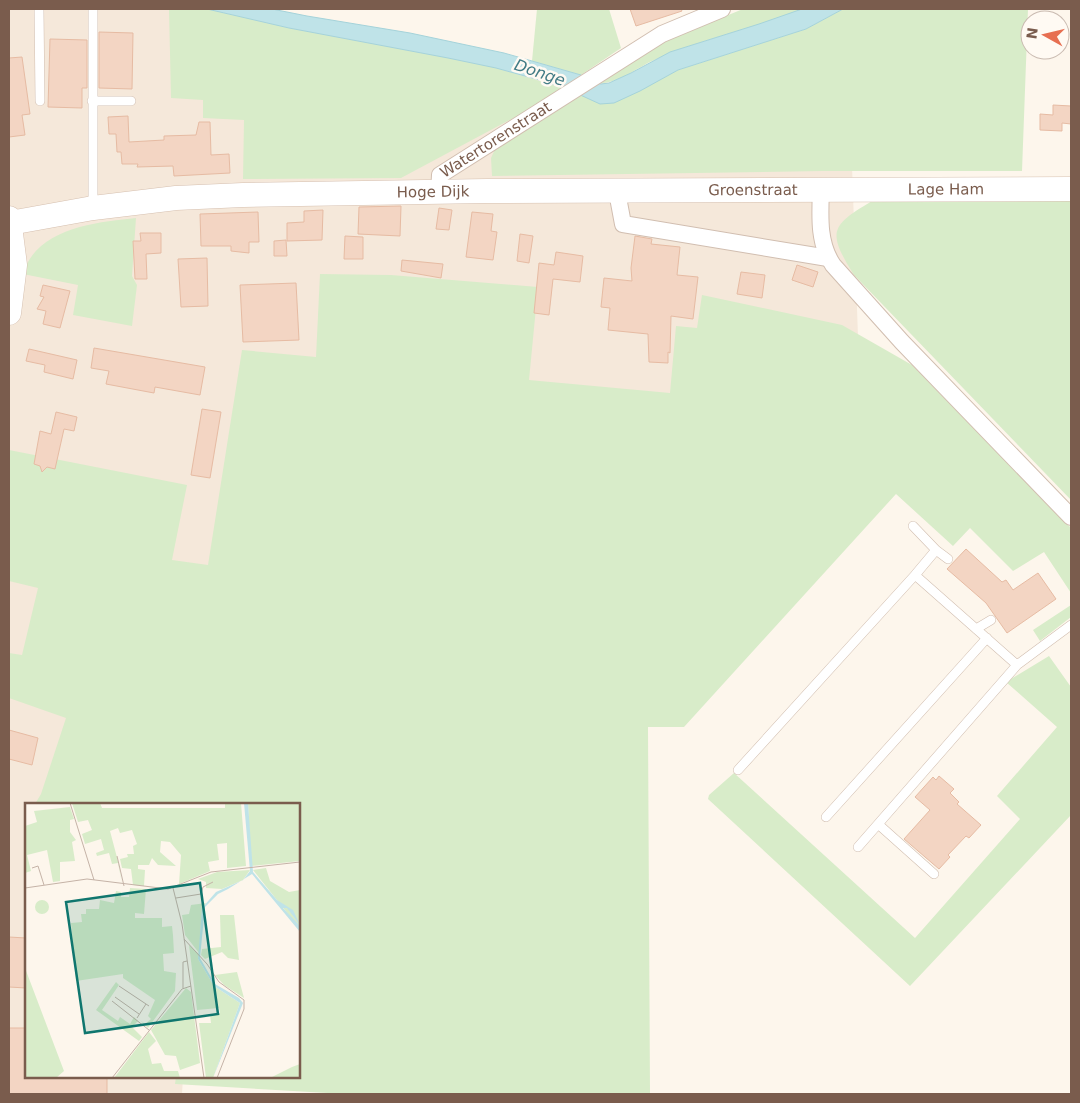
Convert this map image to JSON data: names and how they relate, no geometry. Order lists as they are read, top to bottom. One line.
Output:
{"streets":{"street":["Watertorenstraat","Lage Ham","Groenstraat","Hoge Dijk"]},"crossings":[["Watertorenstraat","Hoge Dijk"],["Lage Ham","Groenstraat"],["Groenstraat","Hoge Dijk"]],"water":["Donge"],"north":"left"}
